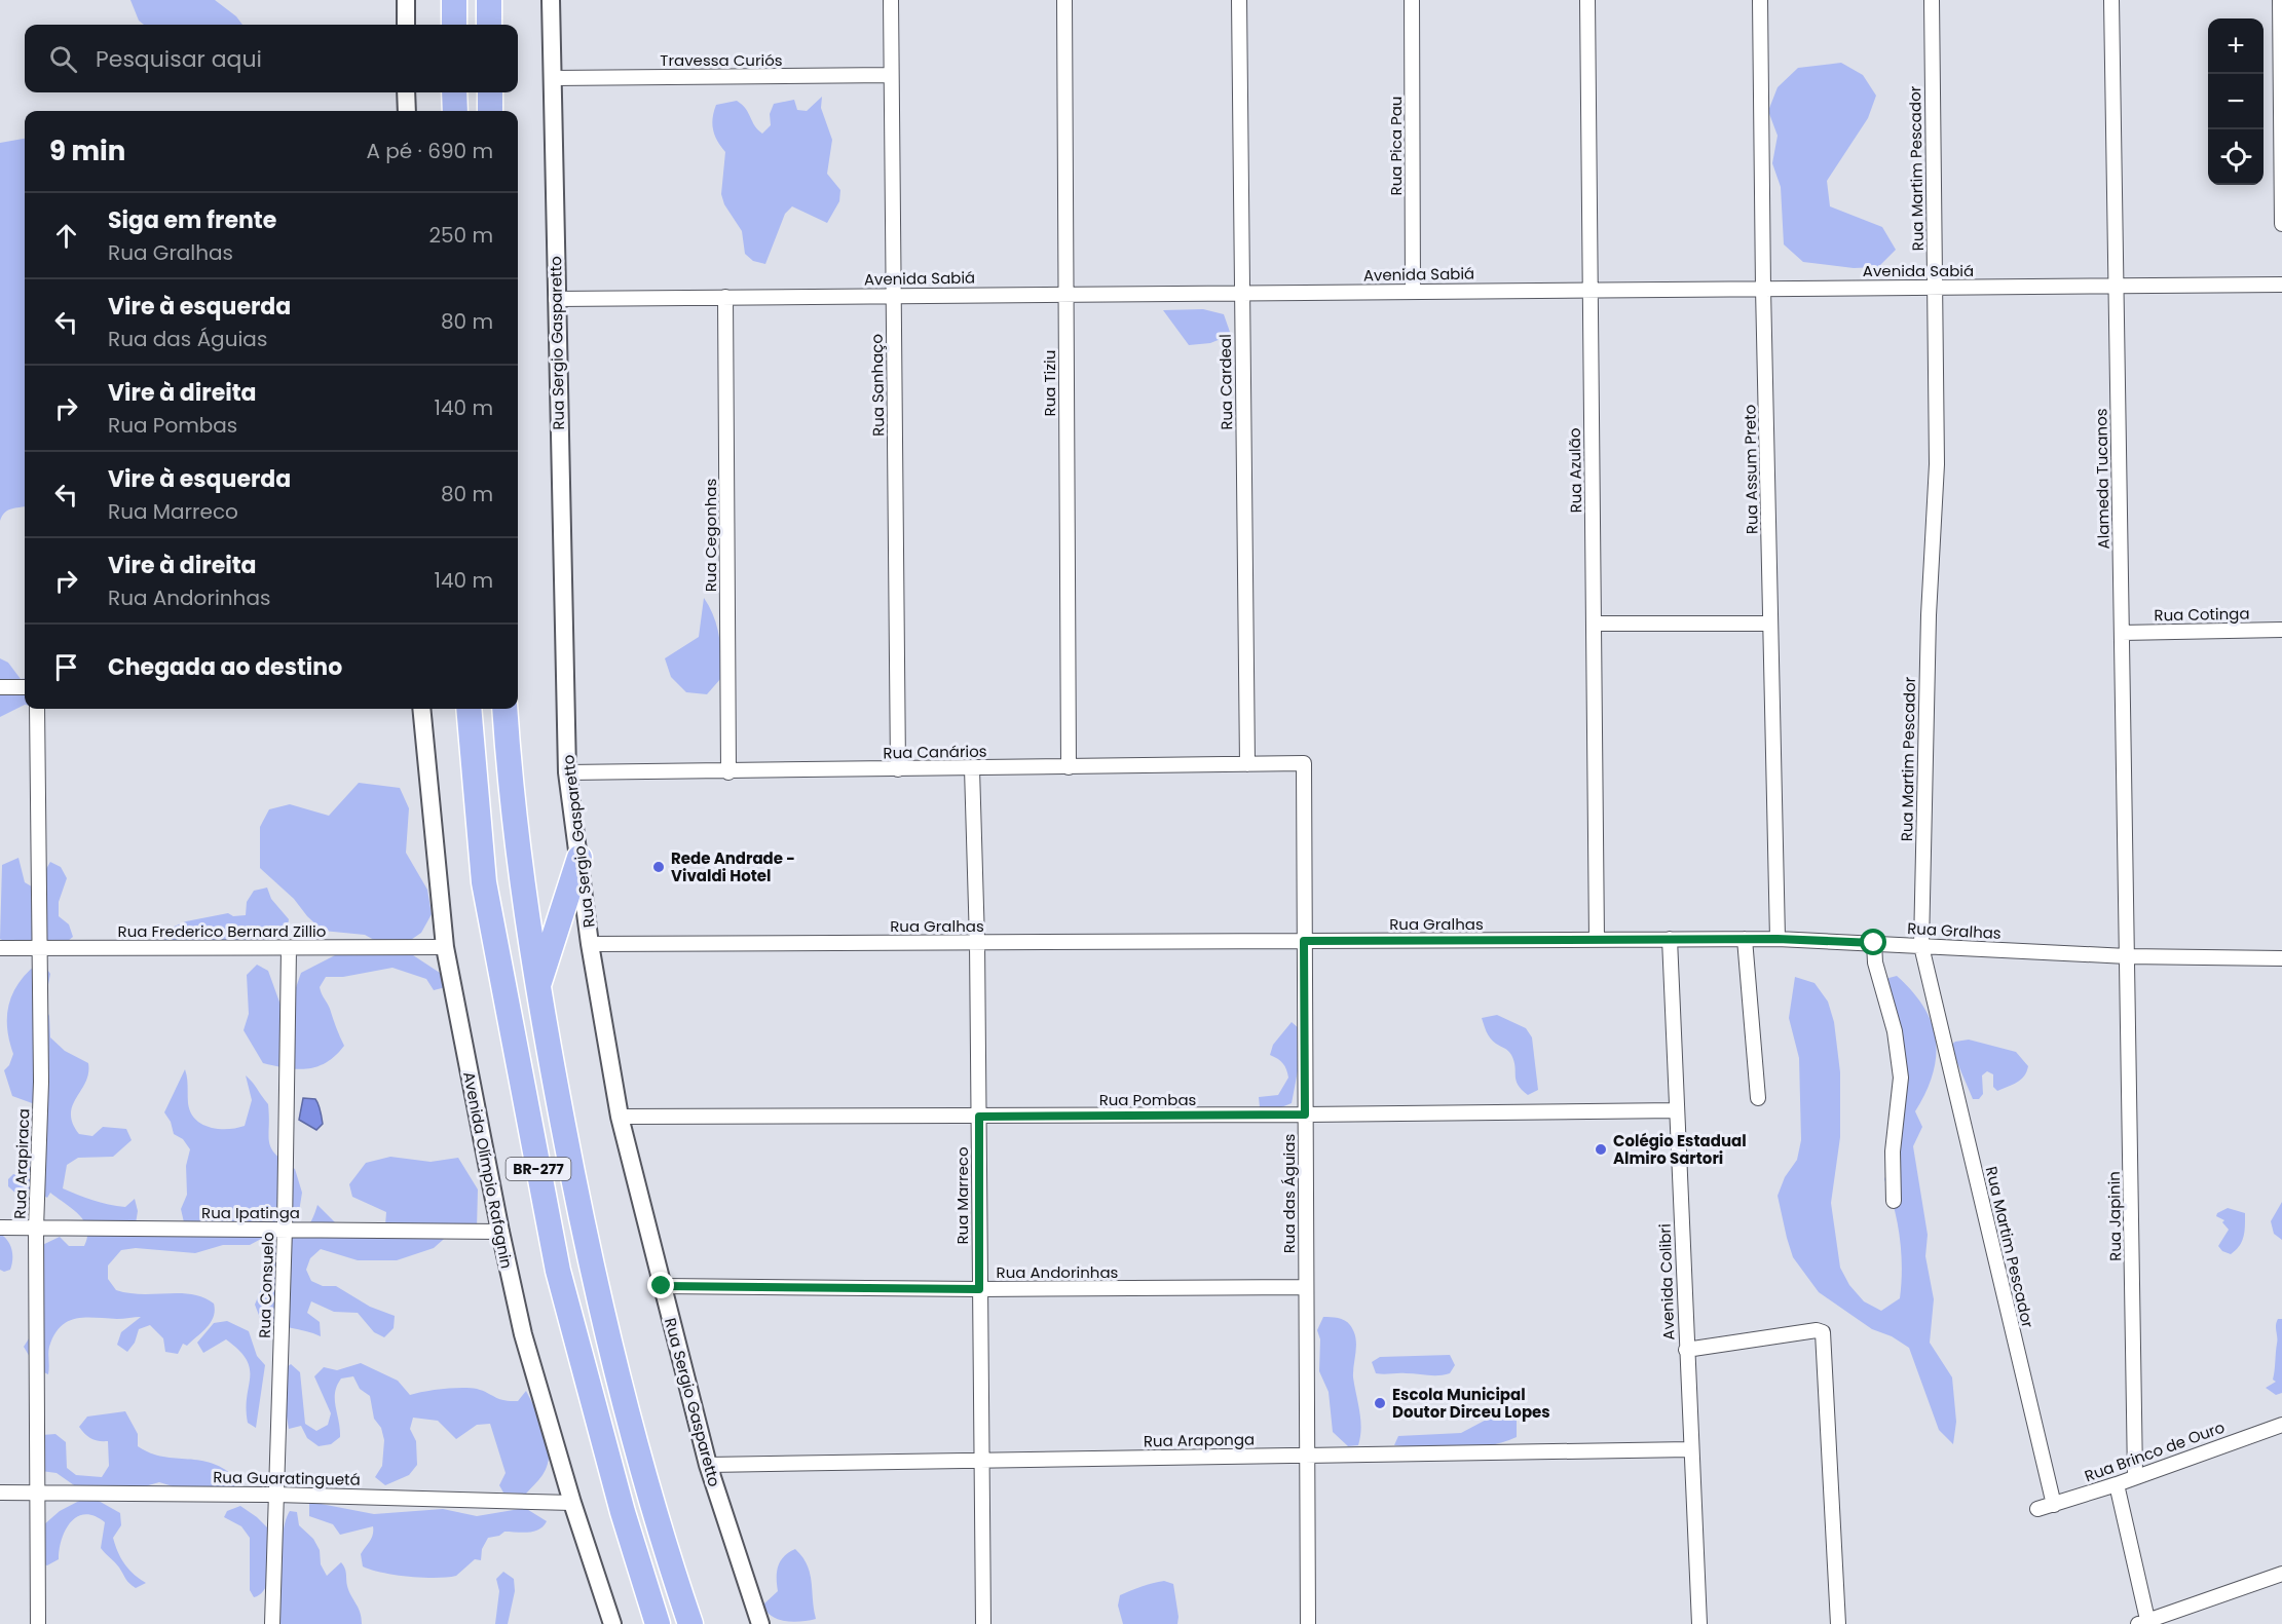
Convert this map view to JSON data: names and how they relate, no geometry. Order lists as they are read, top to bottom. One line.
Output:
{"streets":{"highway":["BR-277"],"street":["Travessa Curiós","Rua Pica Pau","Rua Martim Pescador","Avenida Sabiá","Rua Sergio Gasparetto","Rua Cardeal","Rua Tiziu","Rua Sanhaço","Rua Assum Preto","Rua Azulão","Alameda Tucanos","Rua Cegonhas","Rua Cotinga","Rua Canários","Rua Gralhas","Rua Frederico Bernard Zillio","Rua Pombas","Rua Arapiraca","Avenida Olímpio Rafagnin","Rua das Águias","Rua Marreco","Rua Ipatinga","Rua Japinin","Rua Andorinhas","Avenida Colibri","Rua Consuelo","Rua Araponga","Rua Brinco de Ouro","Rua Guaratinguetá"]},"crossings":[["Travessa Curiós","Rua Sergio Gasparetto"],["Travessa Curiós","Rua Sanhaço"],["Rua Pica Pau","Avenida Sabiá"],["Rua Martim Pescador","Avenida Sabiá"],["Rua Martim Pescador","Rua Gralhas"],["Rua Martim Pescador","Rua Brinco de Ouro"],["Avenida Sabiá","Rua Sergio Gasparetto"],["Avenida Sabiá","Rua Cardeal"],["Avenida Sabiá","Rua Tiziu"],["Avenida Sabiá","Rua Sanhaço"],["Avenida Sabiá","Rua Assum Preto"],["Avenida Sabiá","Rua Azulão"],["Avenida Sabiá","Alameda Tucanos"],["Avenida Sabiá","Rua Cegonhas"],["Rua Sergio Gasparetto","Rua Canários"],["Rua Sergio Gasparetto","Rua Gralhas"],["Rua Sergio Gasparetto","Rua Pombas"],["Rua Sergio Gasparetto","Rua Andorinhas"],["Rua Sergio Gasparetto","Rua Araponga"],["Rua Cardeal","Rua Canários"],["Rua Tiziu","Rua Canários"],["Rua Sanhaço","Rua Canários"],["Rua Assum Preto","Rua Gralhas"],["Rua Azulão","Rua Gralhas"],["Alameda Tucanos","Rua Cotinga"],["Alameda Tucanos","Rua Gralhas"],["Alameda Tucanos","Rua Japinin"],["Rua Cegonhas","Rua Canários"],["Rua Canários","Rua das Águias"],["Rua Canários","Rua Marreco"],["Rua Gralhas","Rua das Águias"],["Rua Gralhas","Rua Marreco"],["Rua Gralhas","Rua Japinin"],["Rua Gralhas","Avenida Colibri"],["Rua Frederico Bernard Zillio","Rua Arapiraca"],["Rua Frederico Bernard Zillio","Avenida Olímpio Rafagnin"],["Rua Frederico Bernard Zillio","Rua Consuelo"],["Rua Pombas","Rua das Águias"],["Rua Pombas","Rua Marreco"],["Rua Pombas","Avenida Colibri"],["Rua Arapiraca","Rua Ipatinga"],["Rua Arapiraca","Rua Guaratinguetá"],["Avenida Olímpio Rafagnin","Rua Ipatinga"],["Avenida Olímpio Rafagnin","Rua Guaratinguetá"],["Rua das Águias","Rua Andorinhas"],["Rua das Águias","Rua Araponga"],["Rua Marreco","Rua Andorinhas"],["Rua Marreco","Rua Araponga"],["Rua Ipatinga","Rua Consuelo"],["Rua Japinin","Rua Brinco de Ouro"],["Avenida Colibri","Rua Araponga"],["Rua Consuelo","Rua Guaratinguetá"]],"places":["Rede Andrade - Vivaldi Hotel","Colégio Estadual Almiro Sartori","Escola Municipal Doutor Dirceu Lopes"],"page":{"map_buttons":["+","−"],"search":"Pesquisar aqui","heading":["9 min","A pé · 690 m"],"list":[["Siga em frente","Rua Gralhas","250 m"],["Vire à esquerda","Rua das Águias","80 m"],["Vire à direita","Rua Pombas","140 m"],["Vire à esquerda","Rua Marreco","80 m"],["Vire à direita","Rua Andorinhas","140 m"],"Chegada ao destino"]}}
